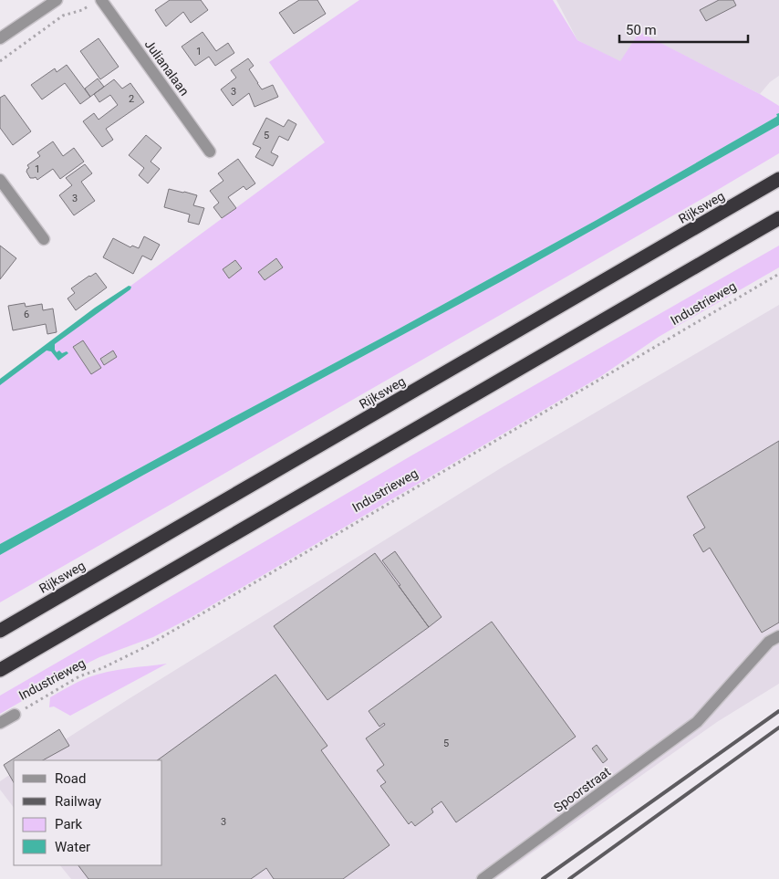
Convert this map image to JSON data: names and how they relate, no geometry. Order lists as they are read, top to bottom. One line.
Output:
{"streets":{"highway":["Rijksweg"],"street":["Julianalaan","Industrieweg","Spoorstraat"]},"house_numbers":["1","3","2","5","1","3","6","5","3"],"legend":["Road","Railway","Park","Water"],"scale_bar":"50 m"}
